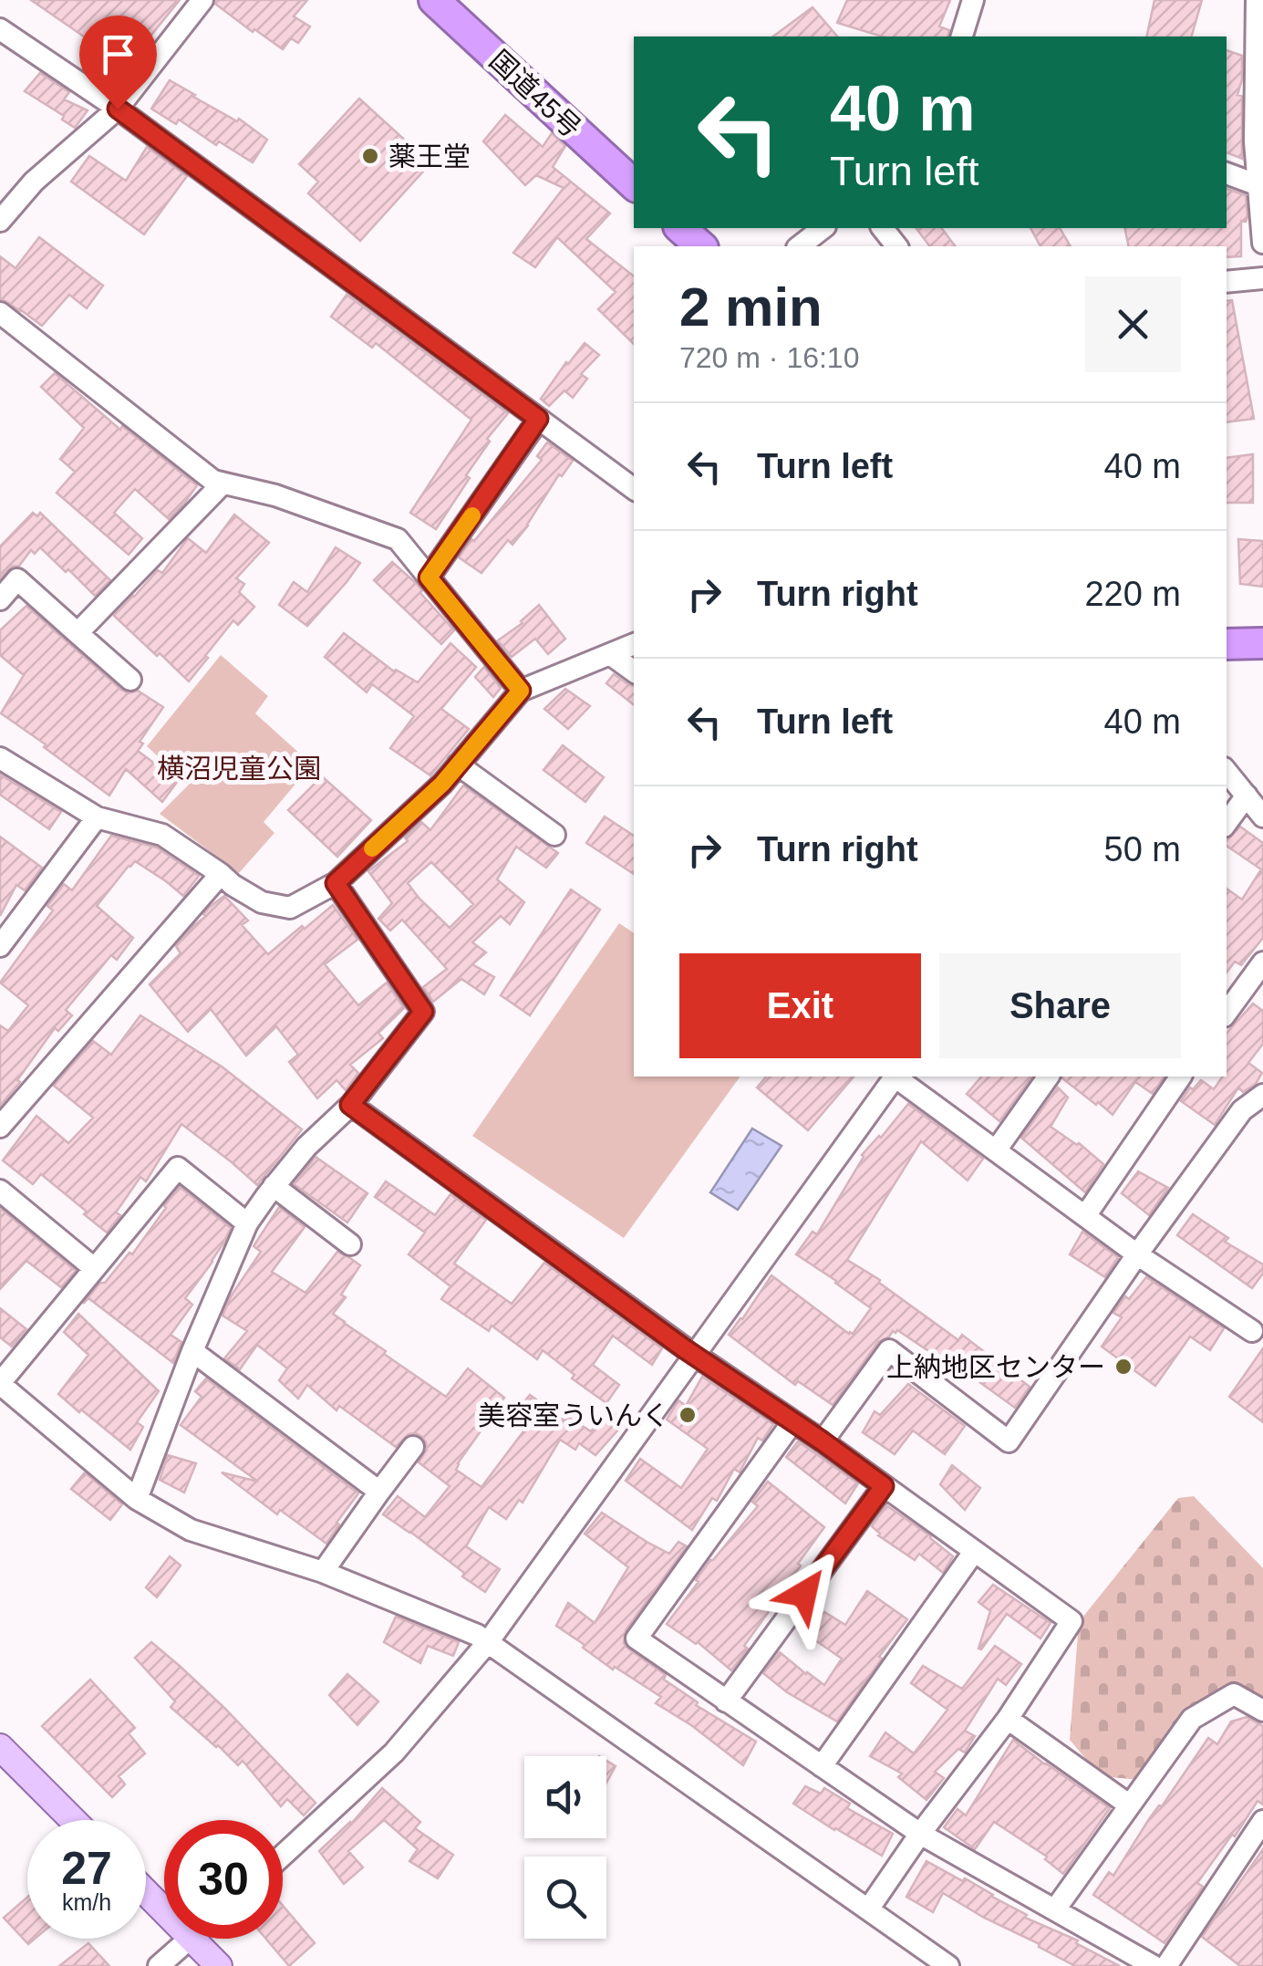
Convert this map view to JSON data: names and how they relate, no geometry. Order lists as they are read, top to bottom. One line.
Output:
{"streets":{"highway":["国道45号"]},"parks":["横沼児童公園"],"places":["薬王堂","上納地区センター","美容室ういんく"],"page":{"turn":["40 m","Turn left"],"heading":["2 min","720 m · 16:10"],"list":[{"name":"Turn left","value":"40 m"},{"name":"Turn right","value":"220 m"},{"name":"Turn left","value":"40 m"},{"name":"Turn right","value":"50 m"}],"buttons":["Exit","Share"],"speed":"27 km/h","limit":"30"}}
